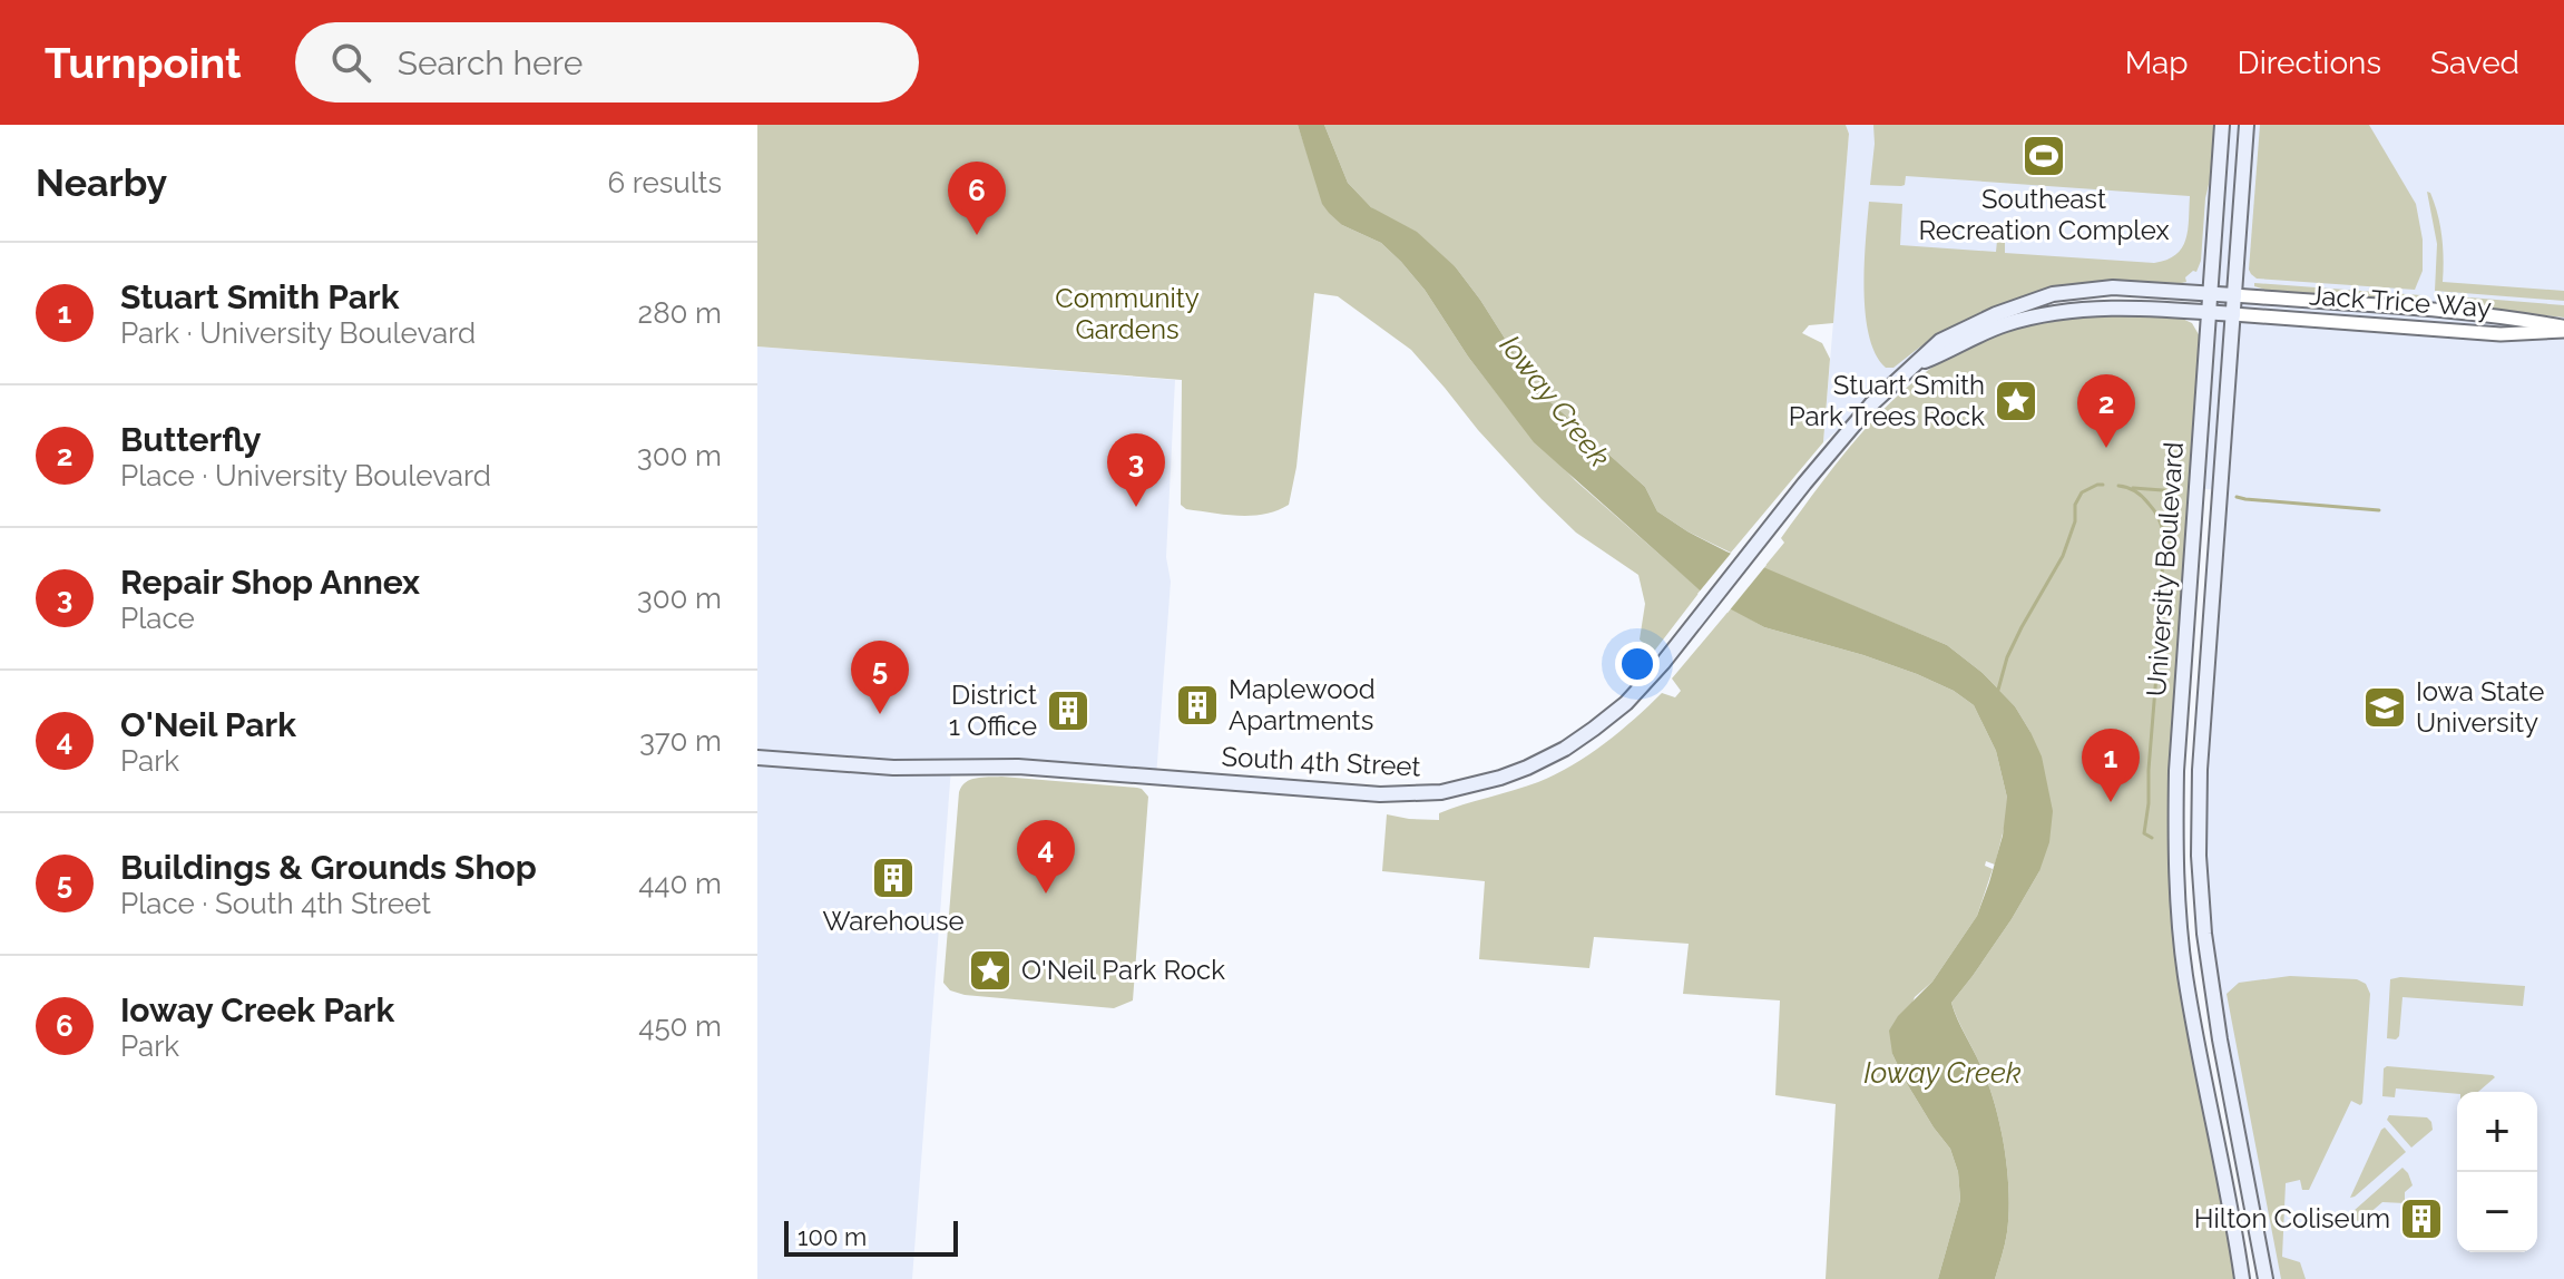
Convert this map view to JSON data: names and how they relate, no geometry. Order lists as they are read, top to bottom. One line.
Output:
{"streets":{"main road":["University Boulevard","South 4th Street"],"street":["Jack Trice Way"]},"crossings":[["Jack Trice Way","University Boulevard"],["Jack Trice Way","South 4th Street"],["University Boulevard","South 4th Street"]],"water":["Ioway Creek"],"parks":["Community Gardens"],"places":{"sports":["Southeast Recreation Complex"],"place":["Stuart Smith Park Trees Rock","O'Neil Park Rock"],"building":["Maplewood Apartments","District 1 Office","Warehouse","Hilton Coliseum"],"school or university":["Iowa State University"]},"scale_bar":"100 m","page":{"header":"Turnpoint","search":"Search here","nav":["Map","Directions","Saved"],"heading":["Nearby","6 results"],"pins":["6","2","3","5","1","4"],"list":[{"mark":"1","name":"Stuart Smith Park","note":"Park · University Boulevard","value":"280 m"},{"mark":"2","name":"Butterfly","note":"Place · University Boulevard","value":"300 m"},{"mark":"3","name":"Repair Shop Annex","note":"Place","value":"300 m"},{"mark":"4","name":"O'Neil Park","note":"Park","value":"370 m"},{"mark":"5","name":"Buildings & Grounds Shop","note":"Place · South 4th Street","value":"440 m"},{"mark":"6","name":"Ioway Creek Park","note":"Park","value":"450 m"}],"map_buttons":["+","−"],"scale":"100 m"}}
